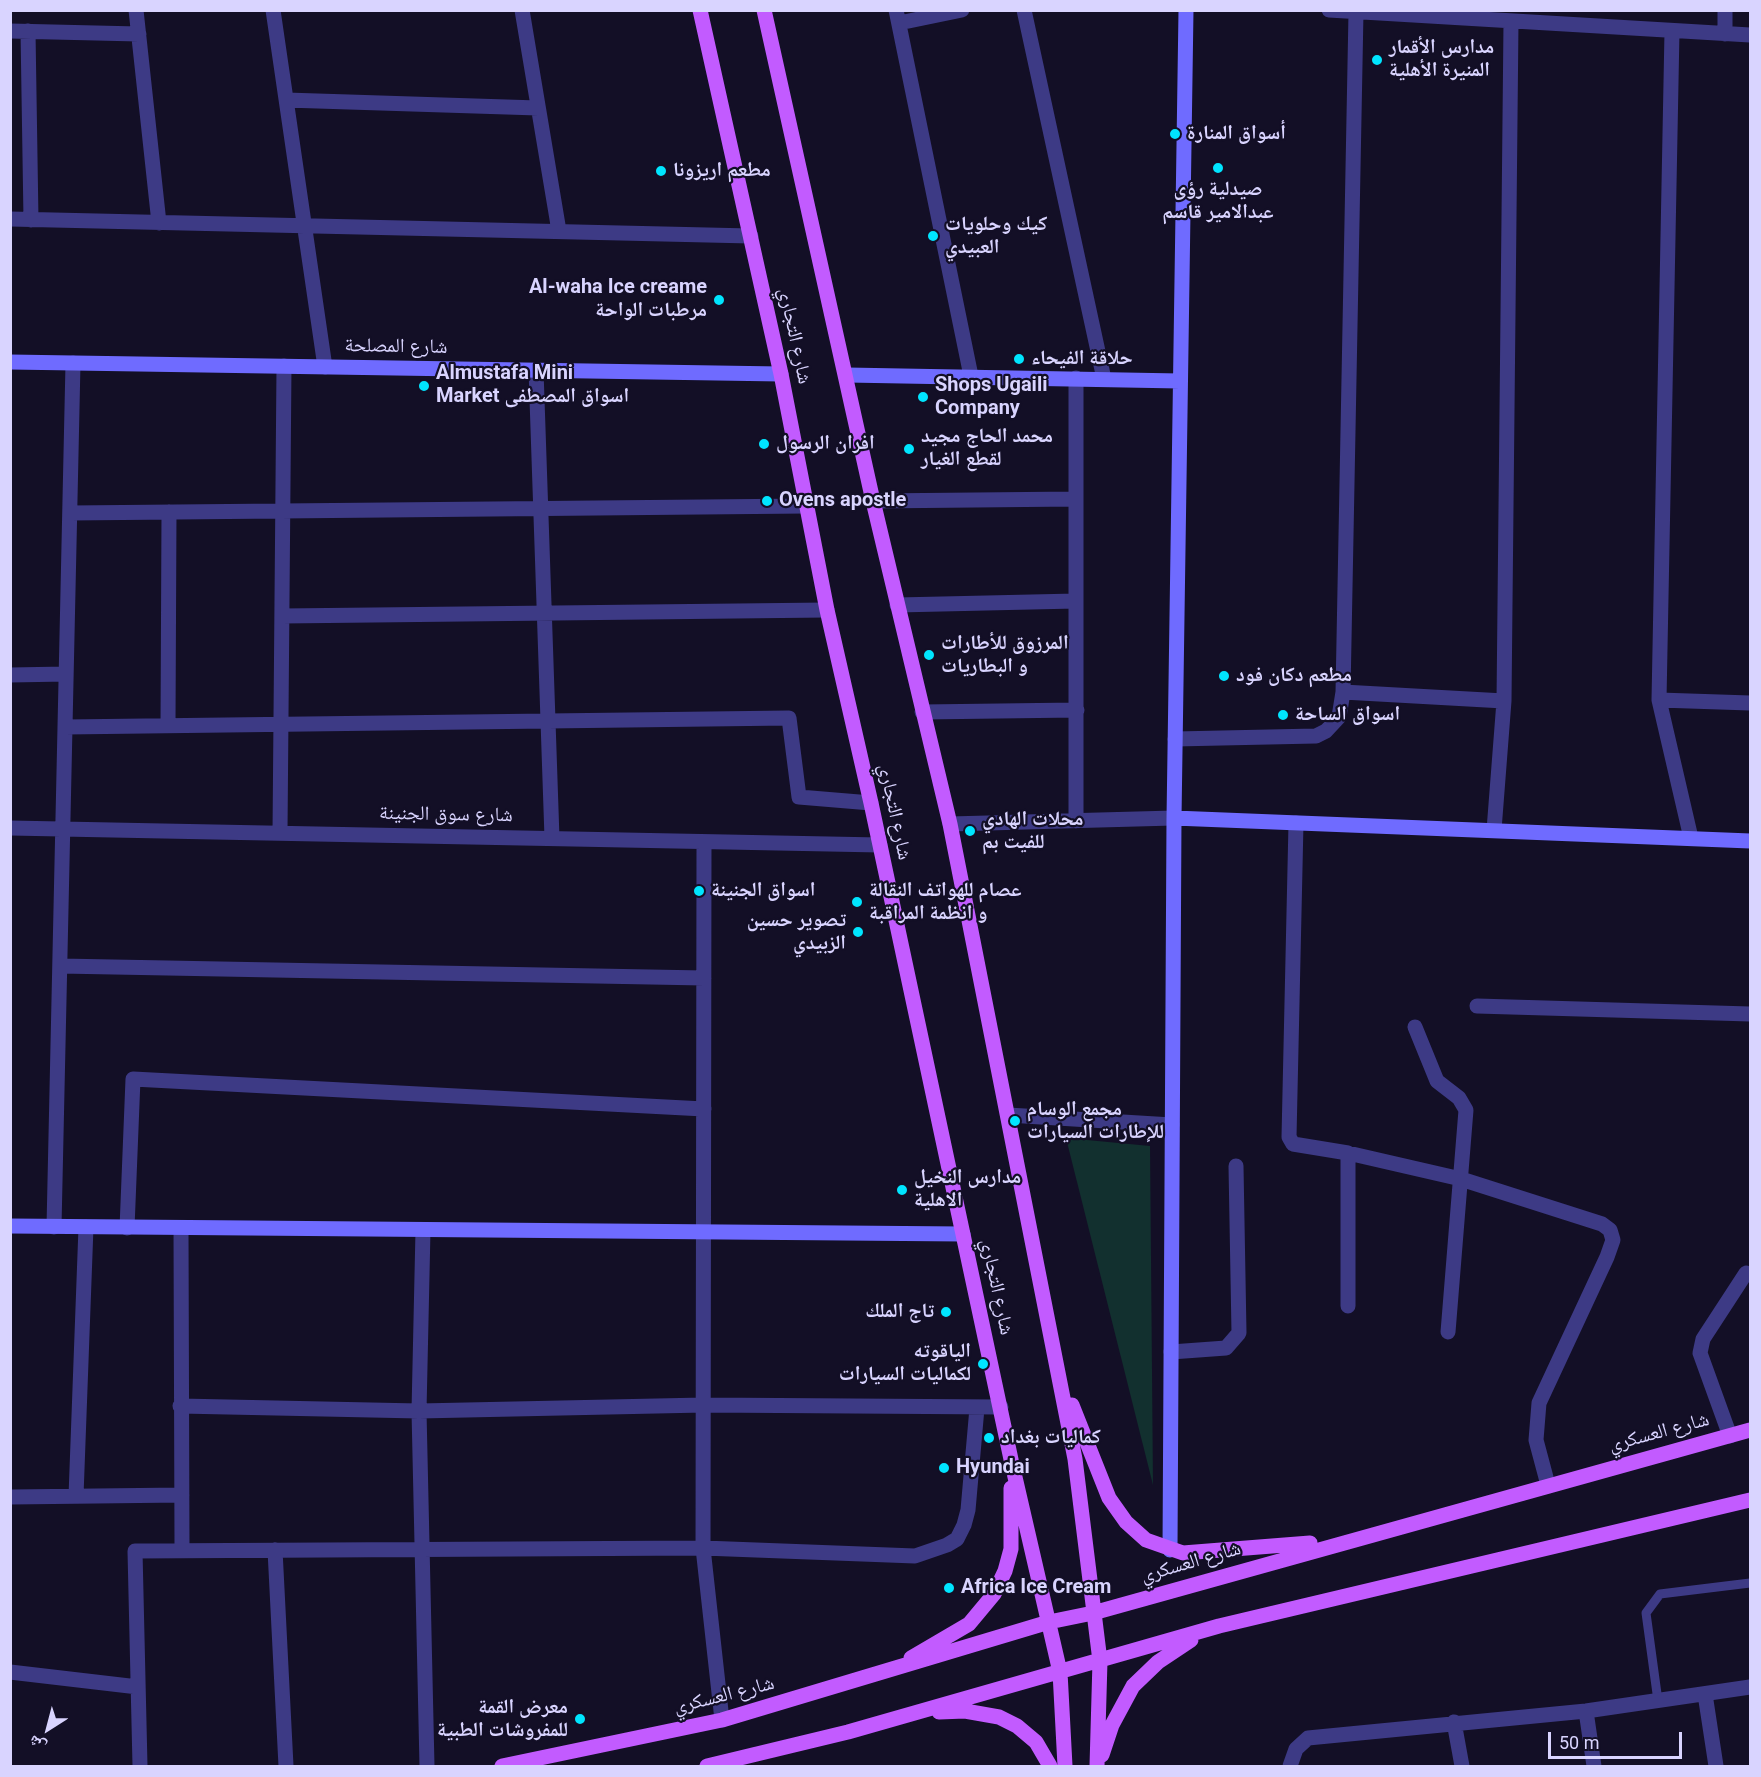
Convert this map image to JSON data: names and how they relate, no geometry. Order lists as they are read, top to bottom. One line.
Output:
{"streets":{"main road":["شارع التجاري","شارع العسكري"],"street":["شارع المصلحة","شارع سوق الجنينة"]},"crossings":[["شارع التجاري","شارع المصلحة"],["شارع التجاري","شارع سوق الجنينة"],["شارع التجاري","شارع العسكري"]],"places":["مدارس الأقمار المنيرة الأهلية","أسواق المنارة","صيدلية رؤى عبدالامير قاسم","مطعم اريزونا","كيك وحلويات العبيدي","Al-waha Ice creame مرطبات الواحة","حلاقة الفيحاء","Almustafa Mini Market اسواق المصطفى","Shops Ugaili Company","افران الرسول","محمد الحاج مجيد لقطع الغيار","Ovens apostle","المرزوق للأطارات و البطاريات","مطعم دكان فود","اسواق الساحة","محلات الهادي للفيت بم","اسواق الجنينة","عصام للهواتف النقالة و انظمة المراقبة","تصوير حسين الزبيدي","مجمع الوسام للإطارات السيارات","مدارس النخيل الاهلية","تاج الملك","الياقوته لكماليات السيارات","كماليات بغداد","Hyundai","Africa Ice Cream","معرض القمة للمفروشات الطبية"],"scale_bar":"50 m","north":"bottom left"}
